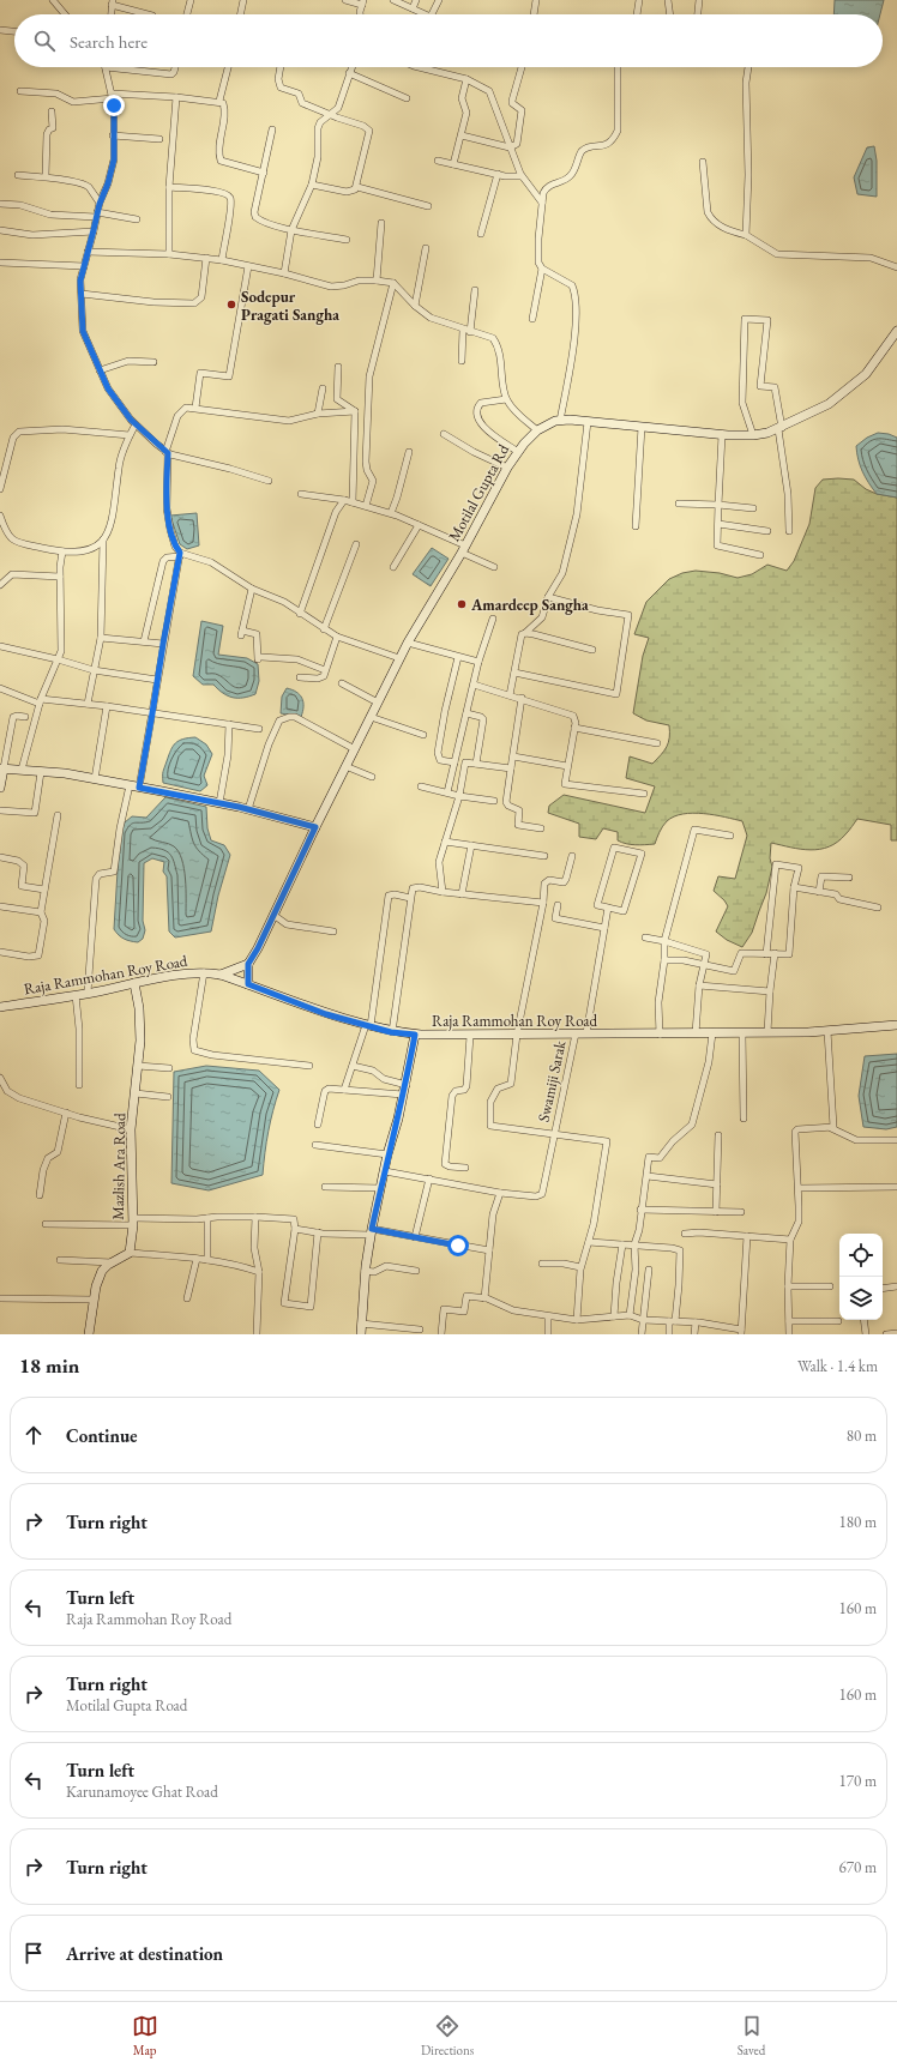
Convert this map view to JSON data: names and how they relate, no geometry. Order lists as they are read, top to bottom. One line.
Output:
{"streets":{"street":["Motilal Gupta Rd","Raja Rammohan Roy Road","Swamiji Sarak","Mazlish Ara Road"]},"crossings":[["Raja Rammohan Roy Road","Swamiji Sarak"],["Raja Rammohan Roy Road","Mazlish Ara Road"]],"places":["Sodepur Pragati Sangha","Amardeep Sangha"],"page":{"search":"Search here","heading":["18 min","Walk · 1.4 km"],"list":[["Continue","80 m"],["Turn right","180 m"],["Turn left","Raja Rammohan Roy Road","160 m"],["Turn right","Motilal Gupta Road","160 m"],["Turn left","Karunamoyee Ghat Road","170 m"],["Turn right","670 m"],"Arrive at destination"],"nav":["Map","Directions","Saved"]}}
